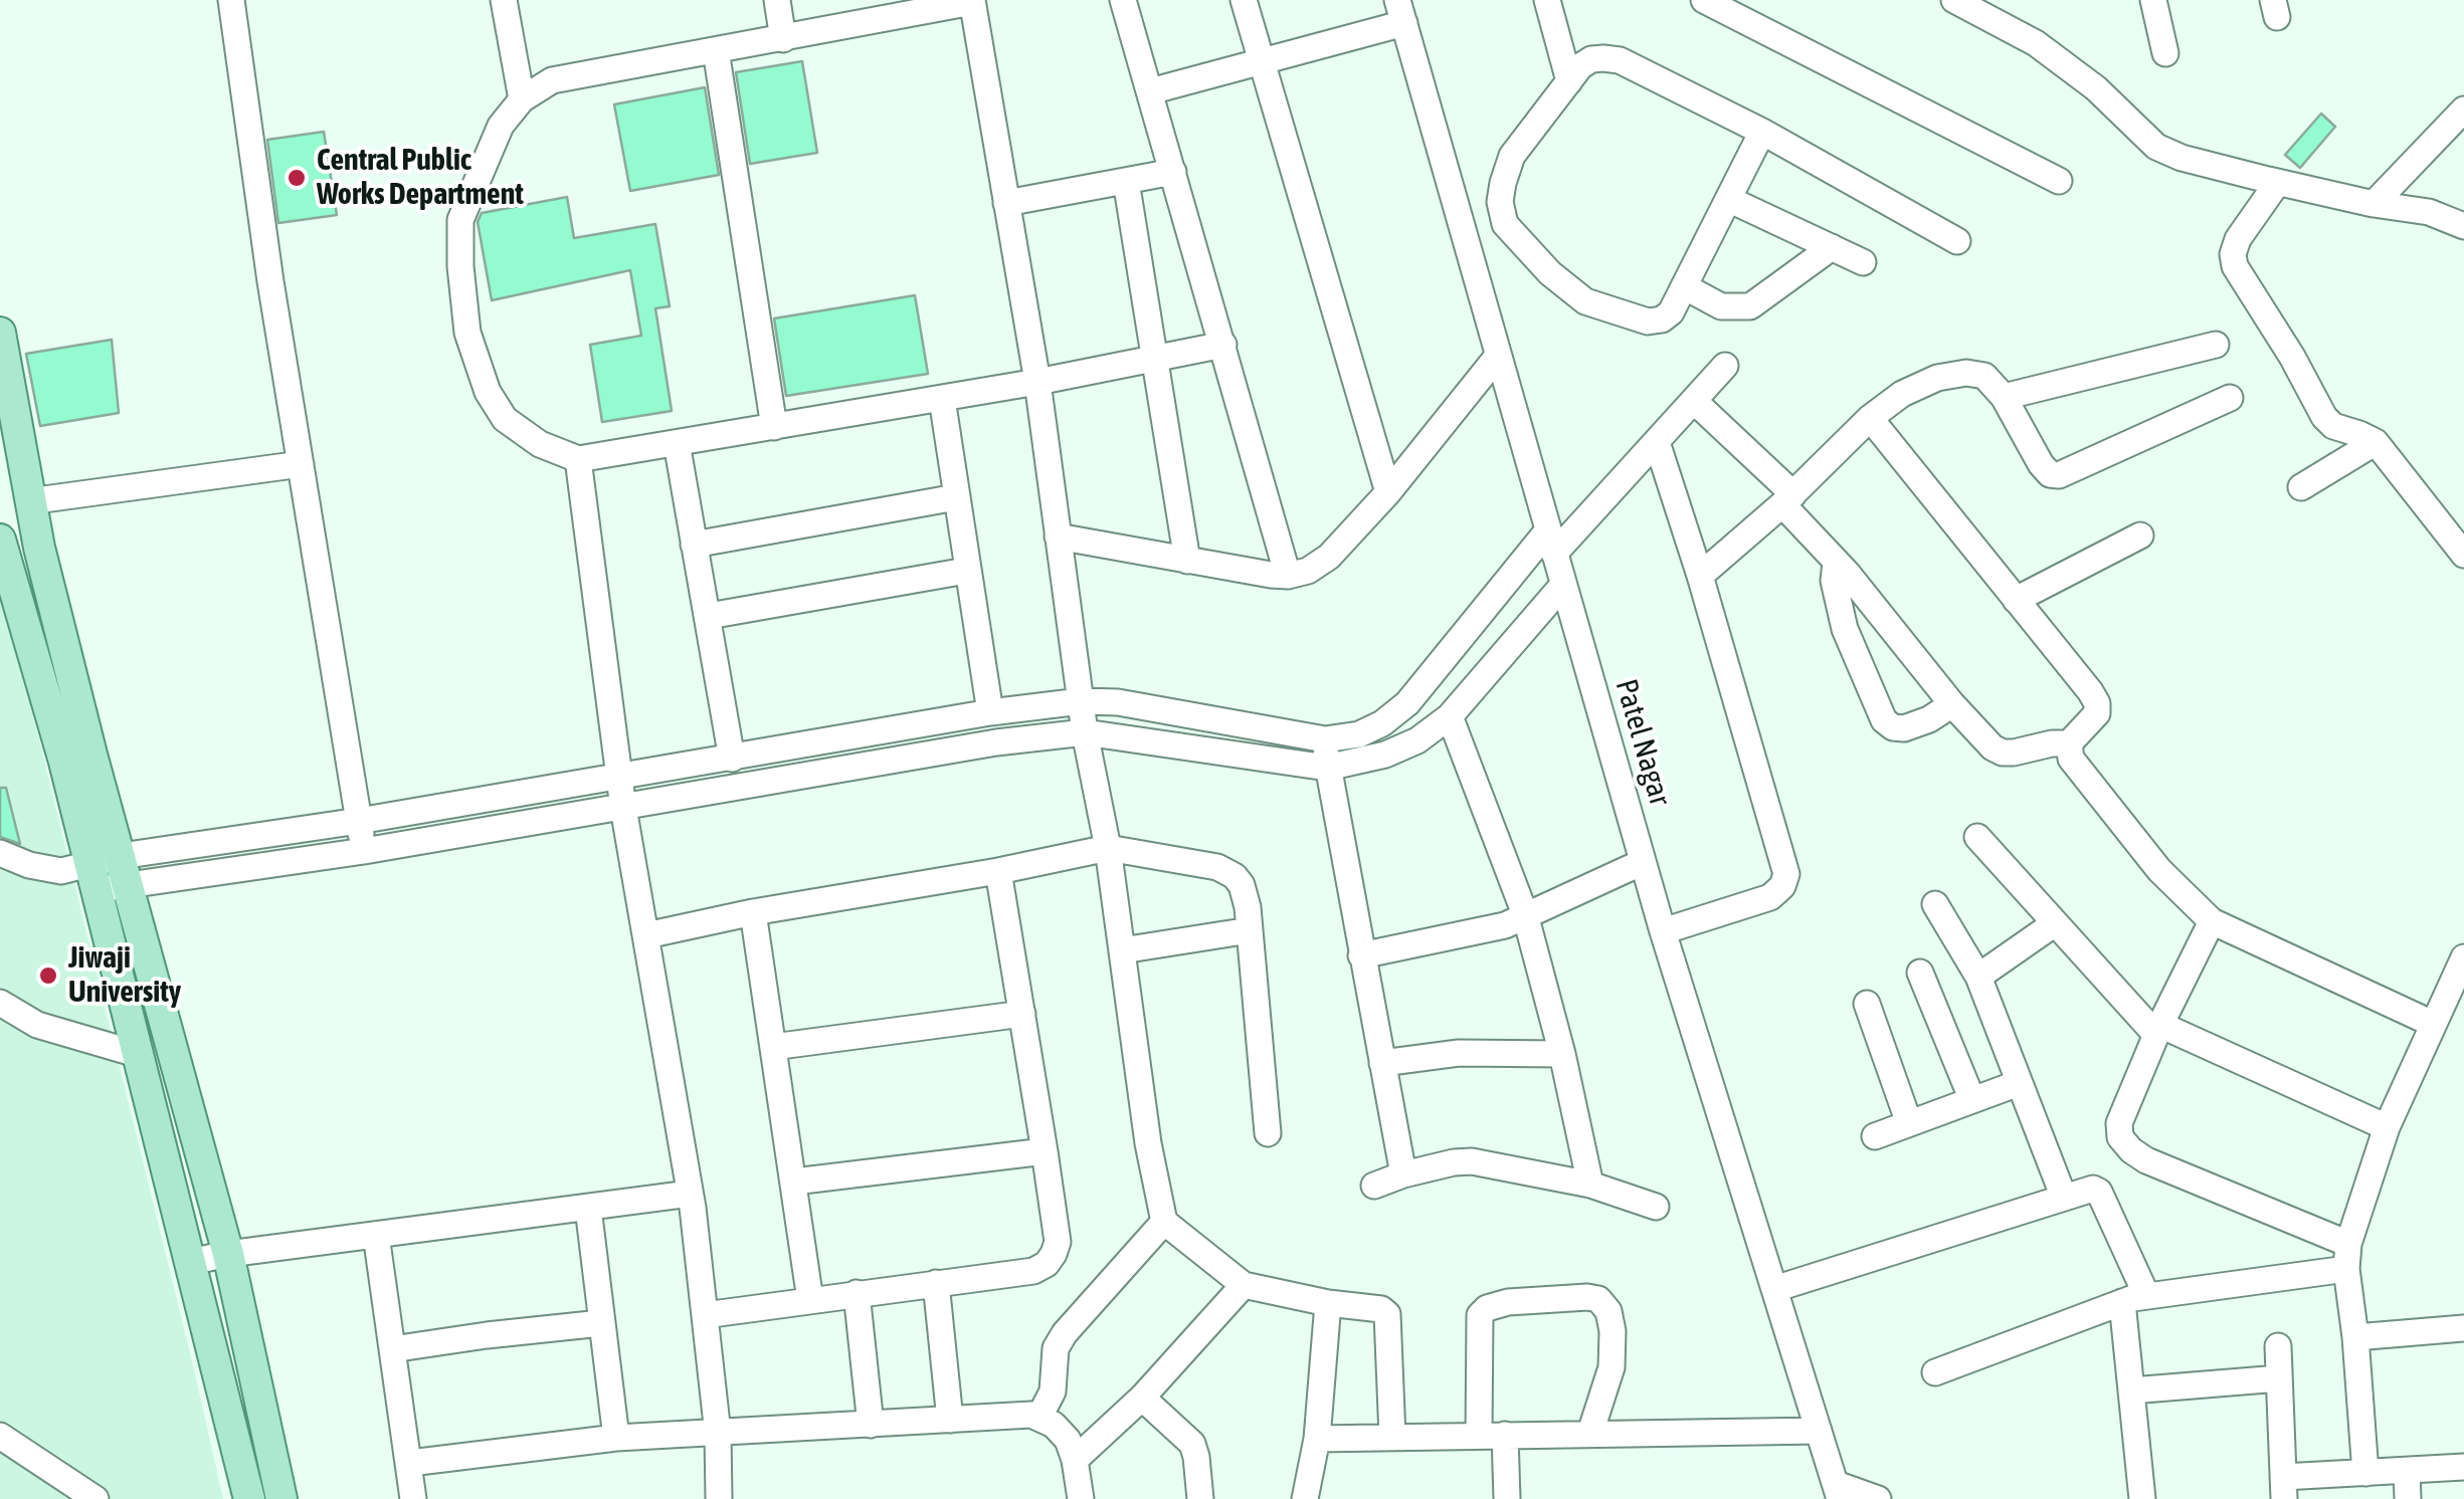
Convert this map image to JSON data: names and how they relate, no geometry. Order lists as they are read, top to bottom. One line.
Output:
{"streets":{"street":["Patel Nagar"]},"places":["Central Public Works Department","Jiwaji University"]}
